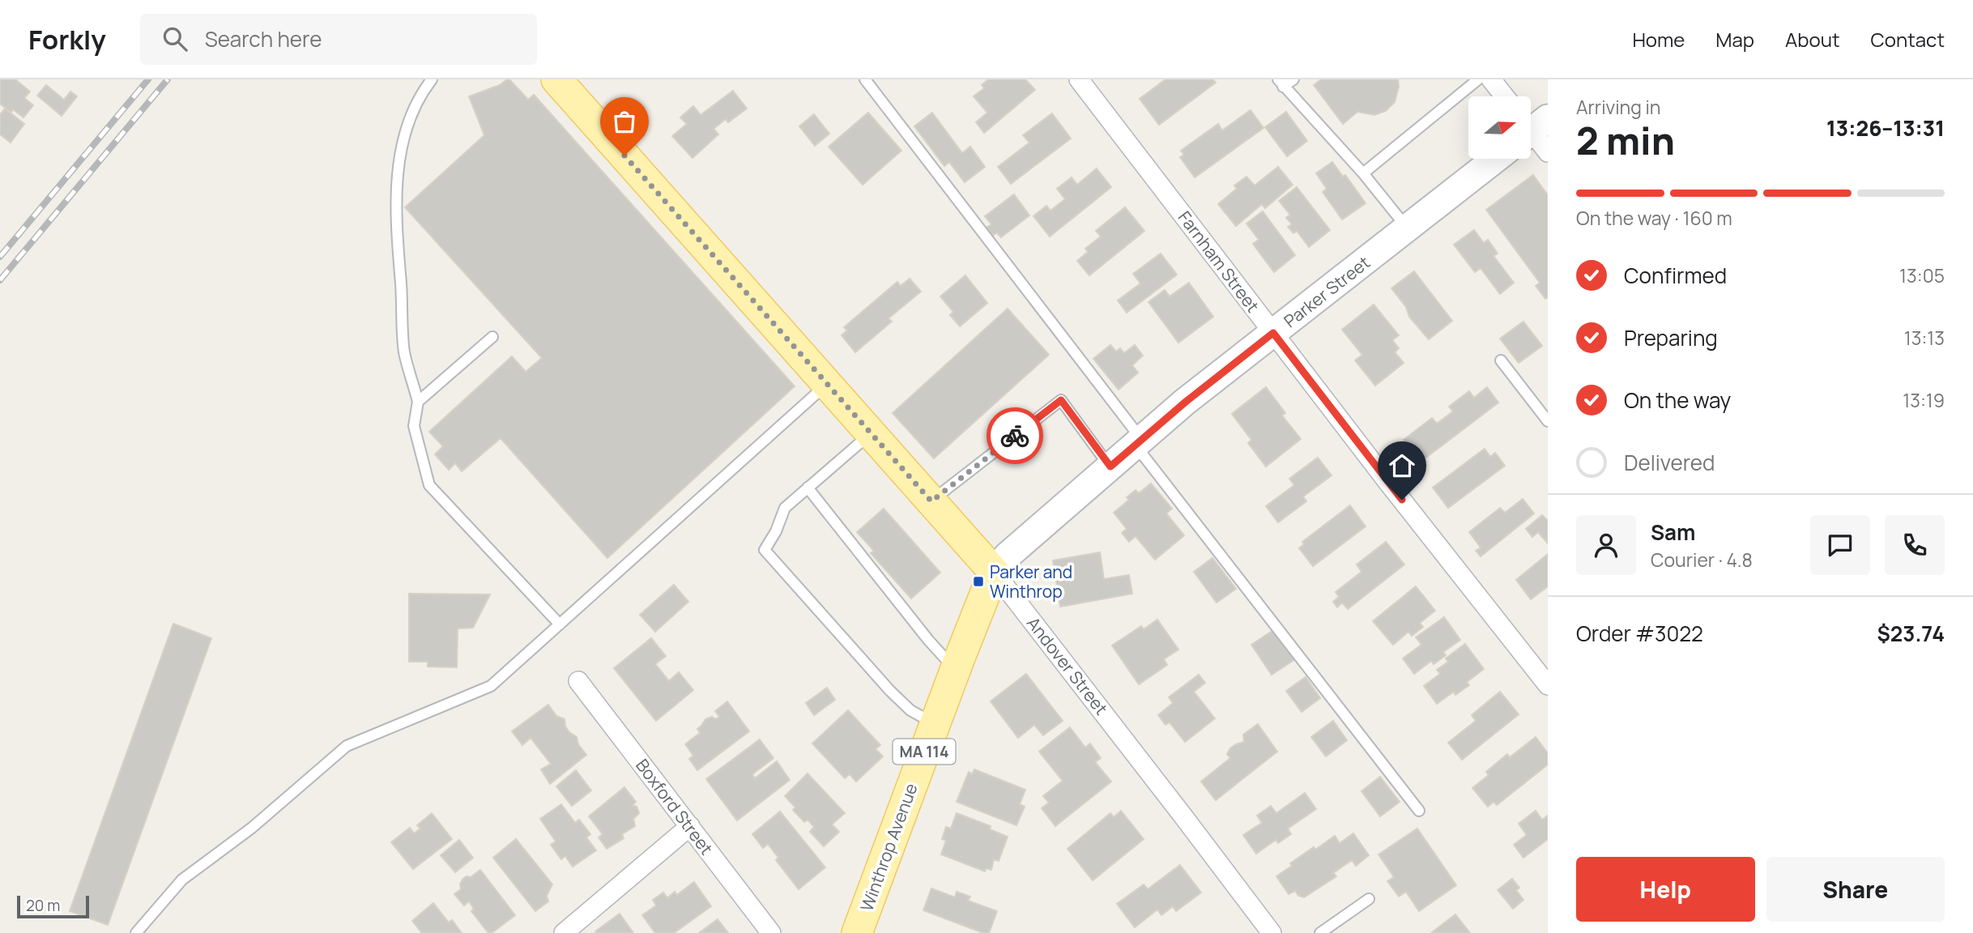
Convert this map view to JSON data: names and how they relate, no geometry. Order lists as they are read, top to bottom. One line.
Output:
{"streets":{"main road":["Parker Street","Andover Street","MA 114","Winthrop Avenue"],"street":["Farnham Street","Boxford Street"]},"crossings":[["Farnham Street","Parker Street"],["Parker Street","Andover Street"],["Parker Street","Winthrop Avenue"],["Andover Street","Winthrop Avenue"]],"places":{"transit":["Parker and Winthrop"]},"scale_bar":"20 m","north":"right","page":{"header":"Forkly","search":"Search here","nav":["Home","Map","About","Contact"],"heading":["2 min","Arriving in","13:26–13:31"],"panel":["Sam","Courier · 4.8","Order #3022","$23.74"],"bar":"On the way · 160 m","list":[["Confirmed","13:05"],["Preparing","13:13"],["On the way","13:19"],"Delivered"],"buttons":["Help","Share"],"scale":"20 m"}}
